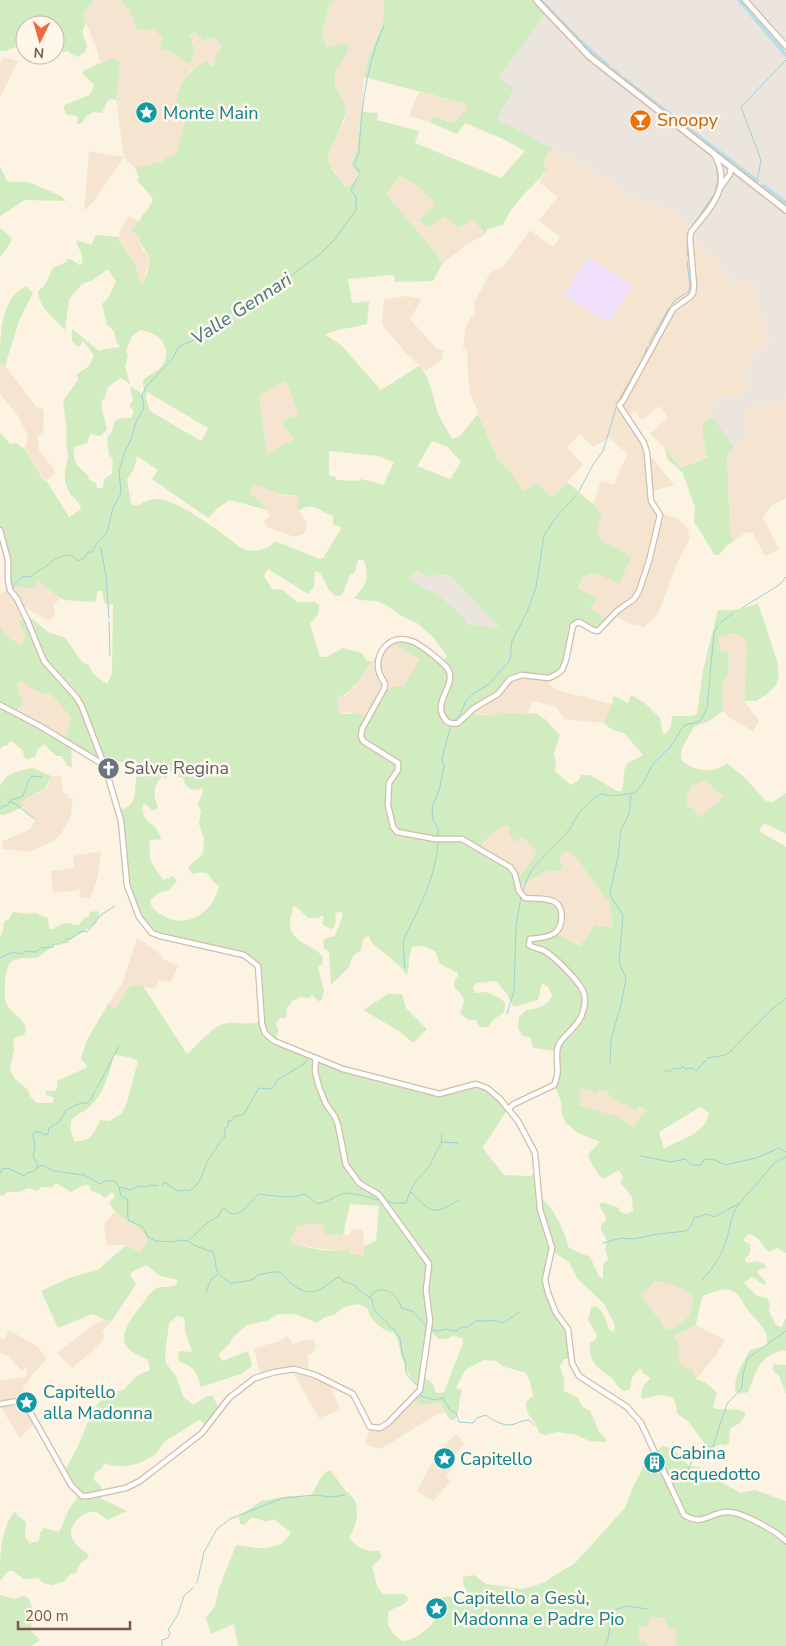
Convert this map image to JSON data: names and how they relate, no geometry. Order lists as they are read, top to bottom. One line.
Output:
{"water":["Valle Gennari"],"places":{"place":["Monte Main","Capitello alla Madonna","Capitello","Capitello a Gesù, Madonna e Padre Pio"],"bar":["Snoopy"],"church":["Salve Regina"],"building":["Cabina acquedotto"]},"scale_bar":"200 m","north":"bottom"}
